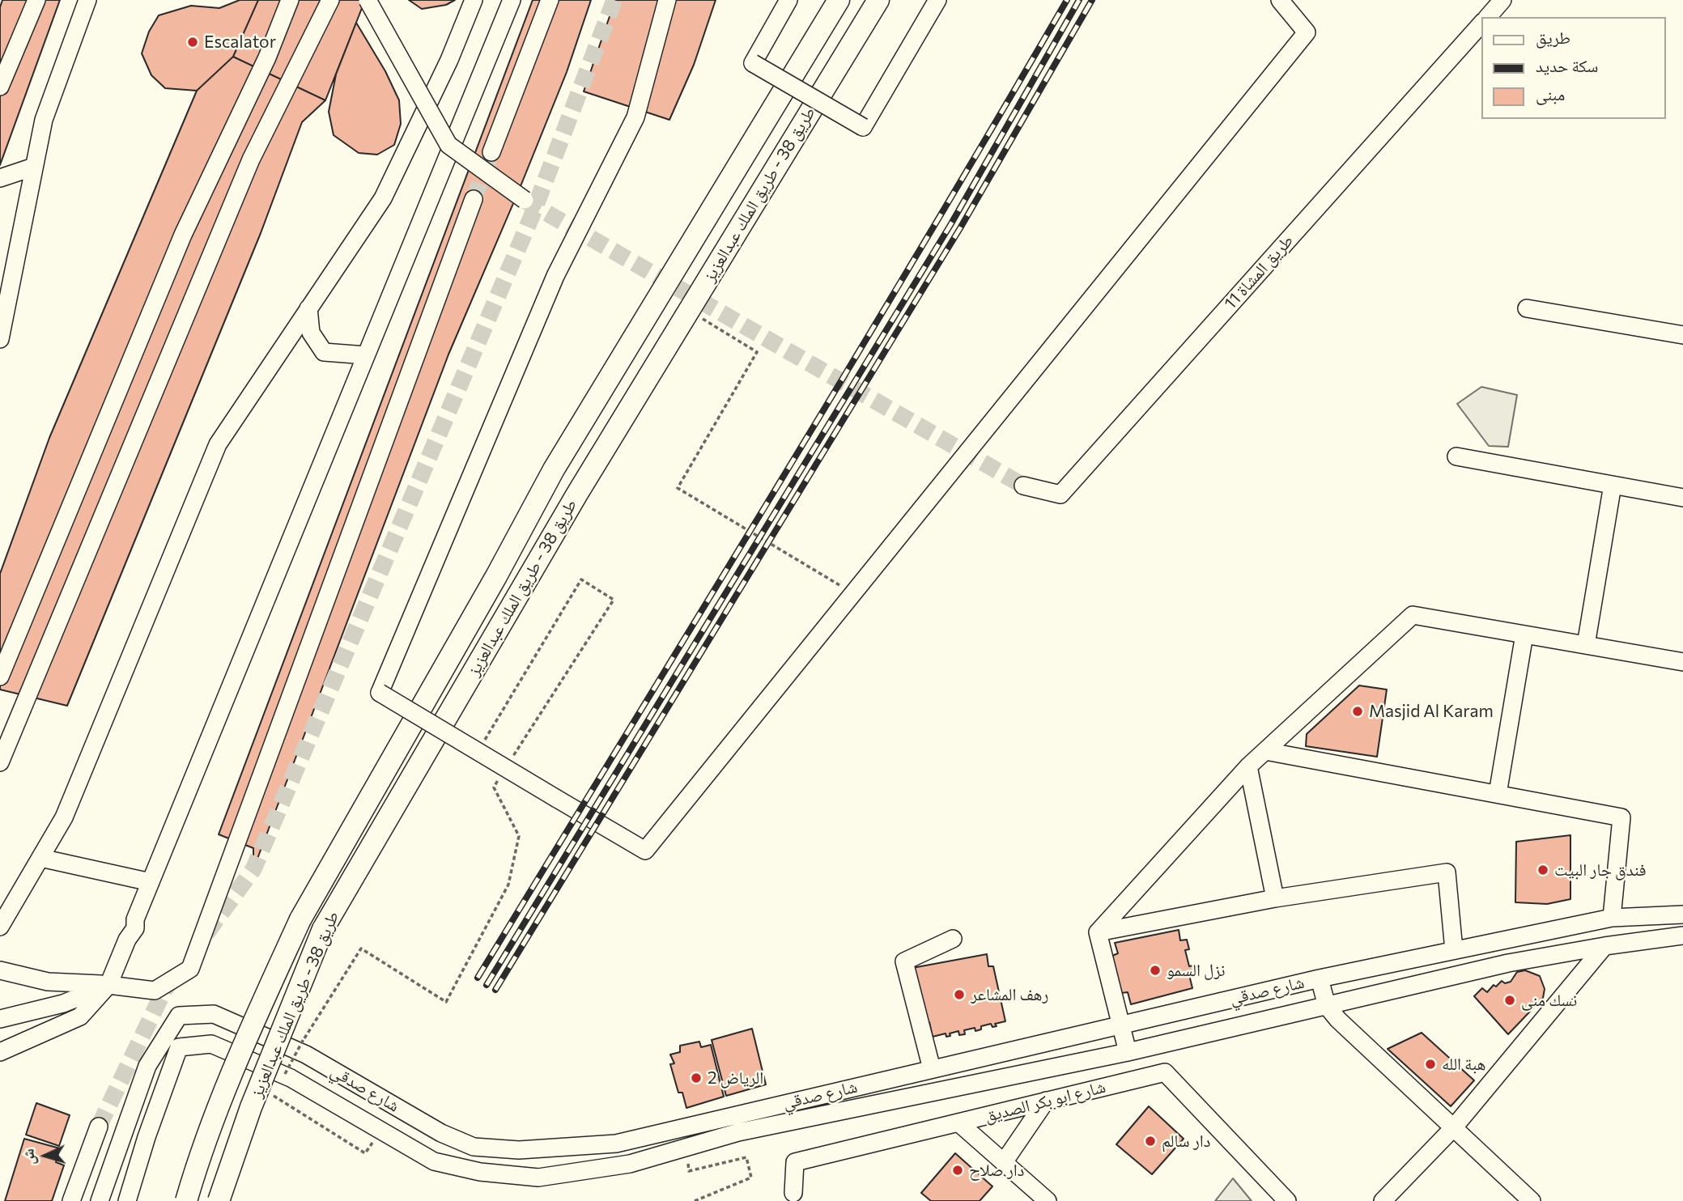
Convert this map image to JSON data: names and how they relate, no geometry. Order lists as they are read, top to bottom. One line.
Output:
{"streets":{"main road":["طريق 38 - طريق الملك عبدالعزيز"],"street":["طريق المشاة 11","شارع صدقي","شارع ابو بكر الصديق"]},"places":["Escalator","Masjid Al Karam","فندق جار البيت","نزل السمو","رهف المشاعر","نسك منى","هبة الله","الرياض 2","دار سالم","دار صلاح"],"legend":["طريق","سكة حديد","مبنى"],"north":"left"}
